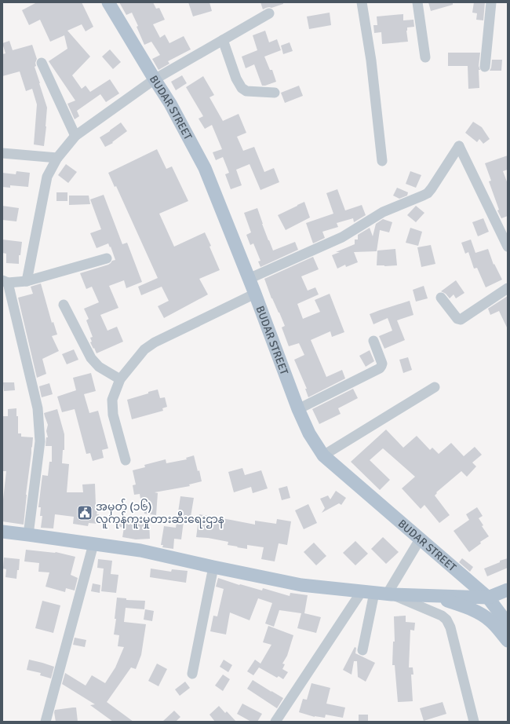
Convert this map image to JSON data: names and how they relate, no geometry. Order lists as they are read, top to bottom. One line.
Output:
{"streets":{"main road":["BUDAR STREET"]},"places":{"public building":["အမှတ် (၁၆) လူကုန်ကူးမှုတားဆီးရေးဌာန"]}}
